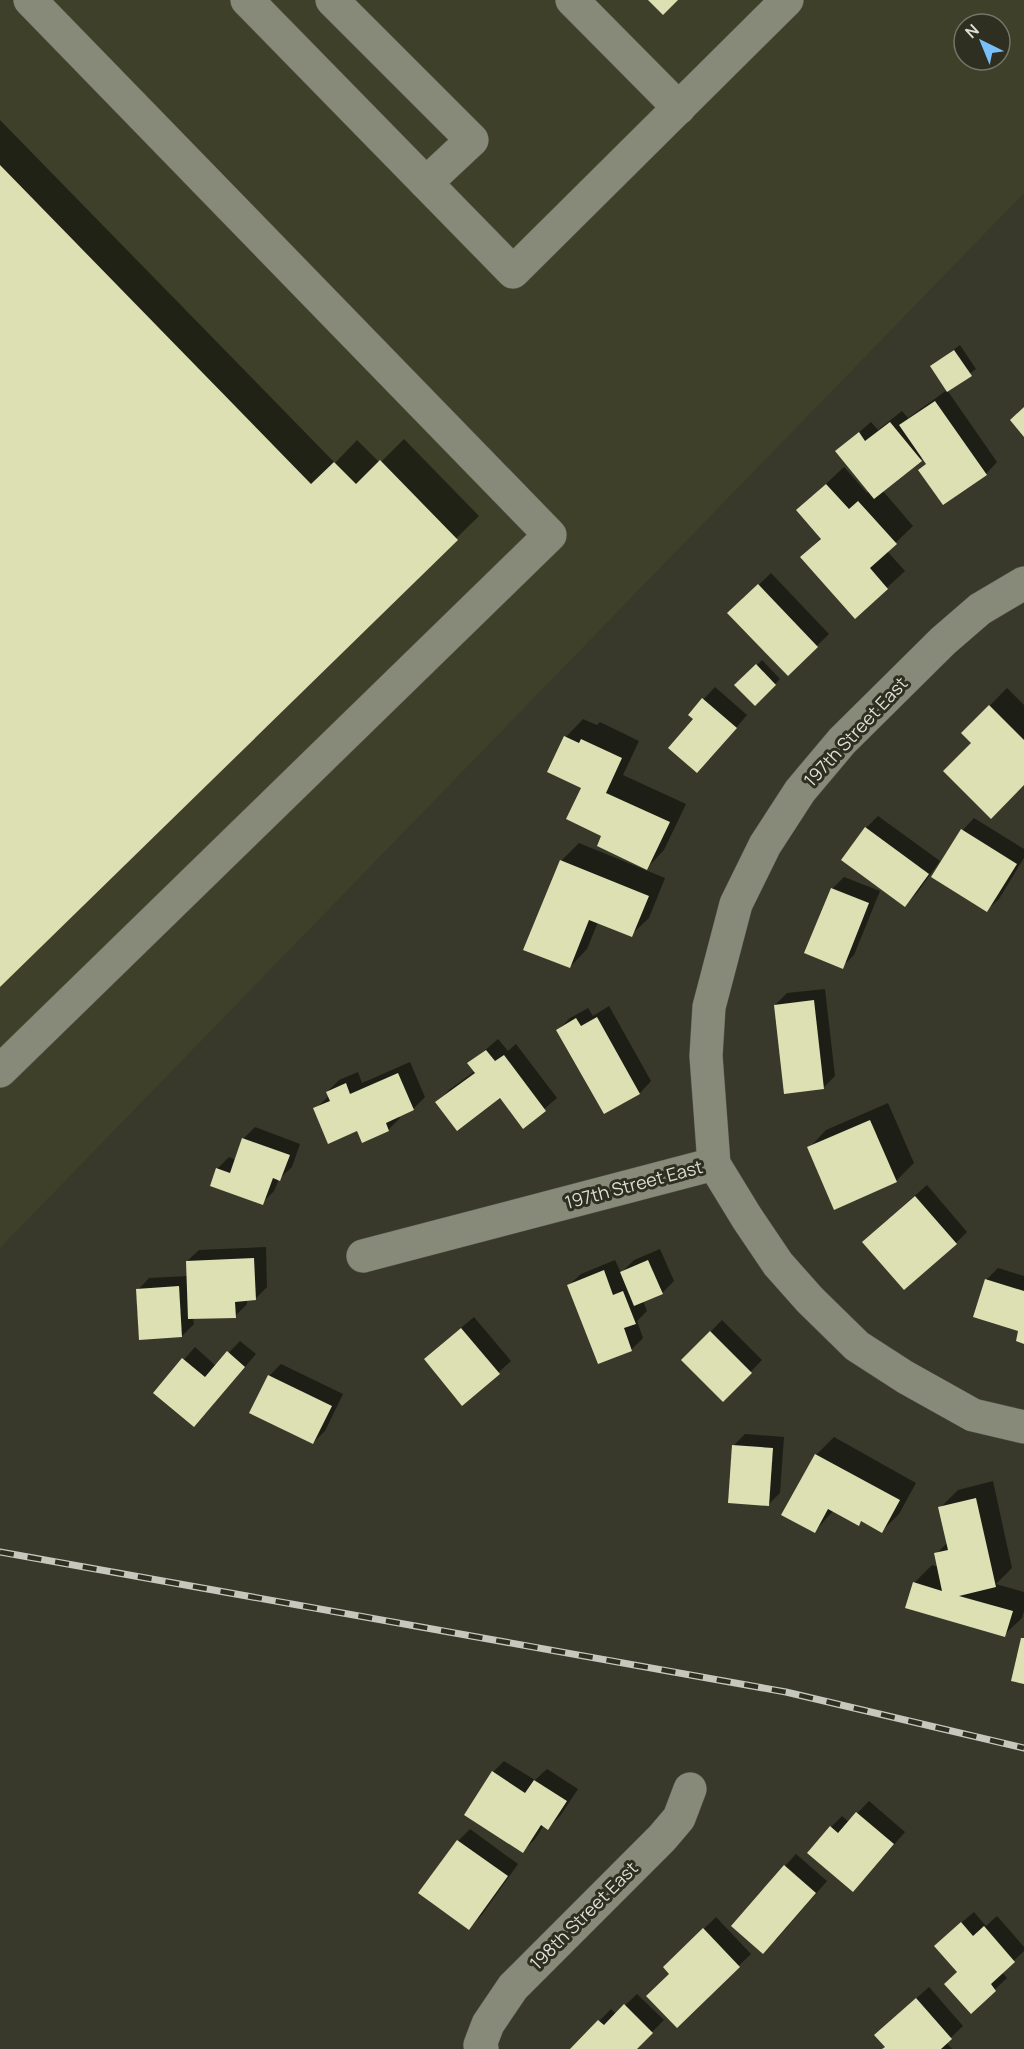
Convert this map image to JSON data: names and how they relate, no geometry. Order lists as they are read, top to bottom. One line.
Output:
{"streets":{"street":["197th Street East","198th Street East"]},"north":"top left"}
